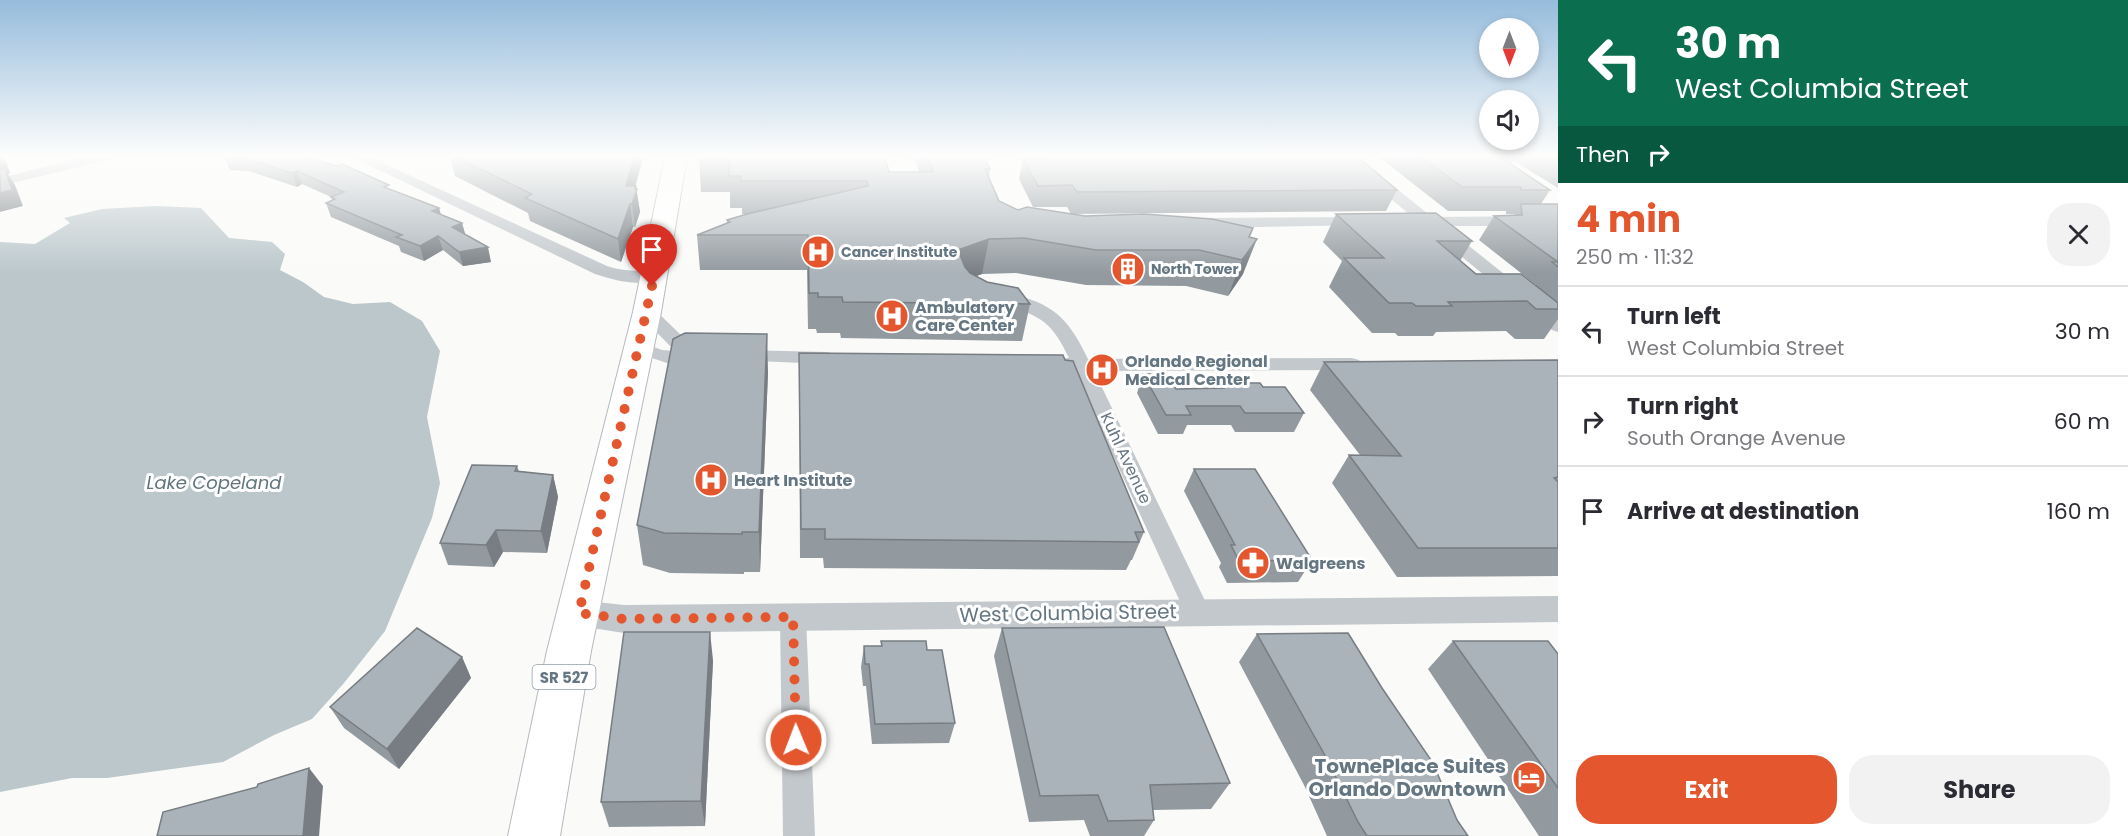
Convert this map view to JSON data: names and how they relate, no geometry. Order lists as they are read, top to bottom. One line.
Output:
{"streets":{"main road":["SR 527"],"street":["Kuhl Avenue","West Columbia Street"]},"crossings":[["Kuhl Avenue","West Columbia Street"],["West Columbia Street","SR 527"]],"water":["Lake Copeland"],"places":{"hospital":["Cancer Institute","Ambulatory Care Center","Orlando Regional Medical Center","Heart Institute"],"building":["North Tower"],"pharmacy":["Walgreens"],"hotel":["TownePlace Suites Orlando Downtown"]},"north":"bottom","page":{"turn":["30 m","West Columbia Street"],"then":"Then","heading":["4 min","250 m · 11:32"],"list":[{"name":"Turn left","note":"West Columbia Street","value":"30 m"},{"name":"Turn right","note":"South Orange Avenue","value":"60 m"},{"name":"Arrive at destination","value":"160 m"}],"buttons":["Exit","Share"]}}
